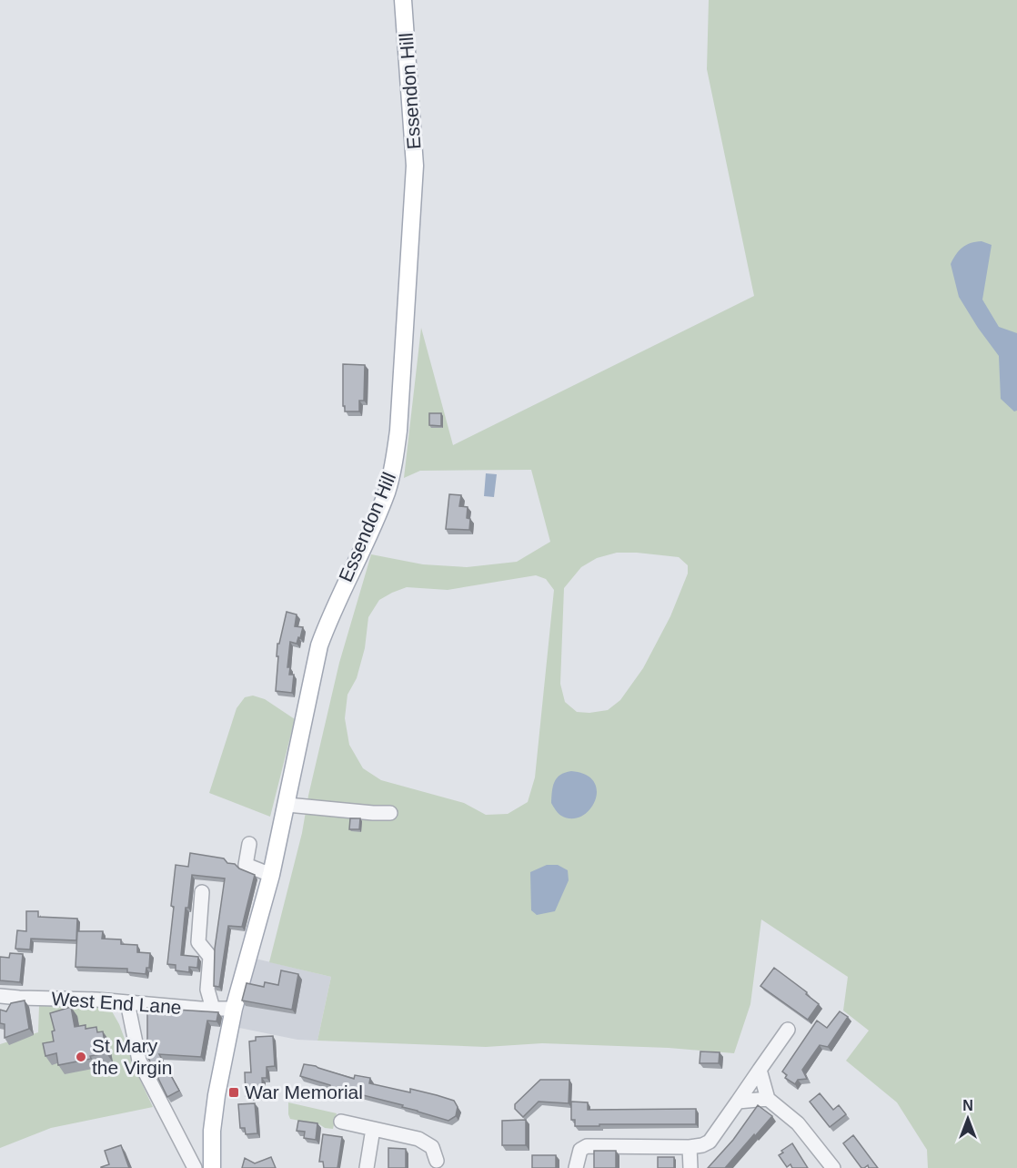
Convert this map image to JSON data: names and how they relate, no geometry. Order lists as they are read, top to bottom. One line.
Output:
{"streets":{"main road":["Essendon Hill"],"street":["West End Lane"]},"crossings":[["Essendon Hill","West End Lane"]],"places":{"other":["St Mary the Virgin"],"transit":["War Memorial"]},"north":"top"}
